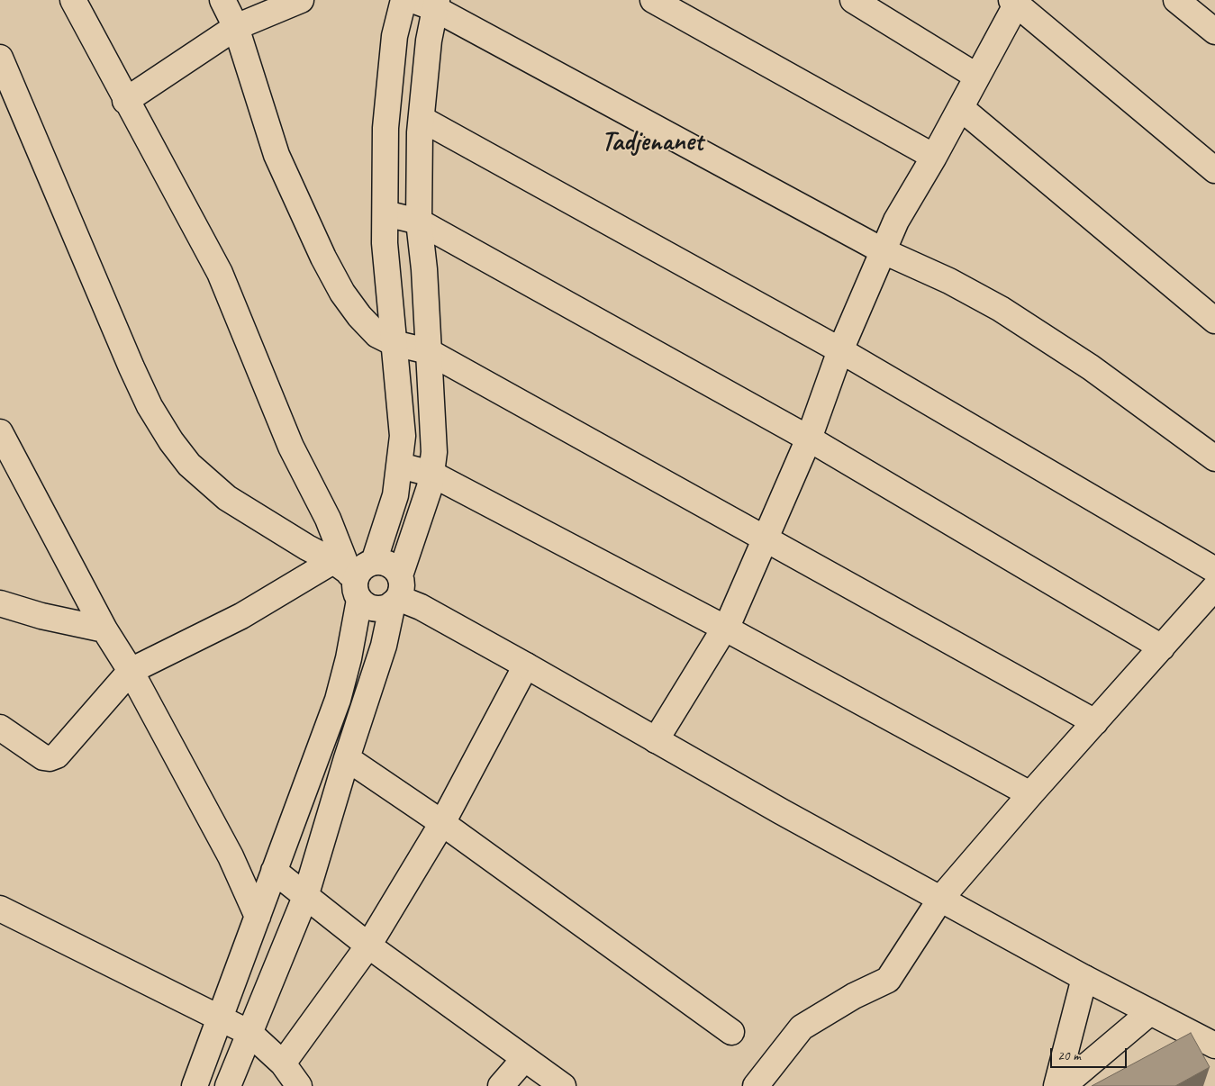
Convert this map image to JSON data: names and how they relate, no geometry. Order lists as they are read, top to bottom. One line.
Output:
{"districts":["Tadjenanet"],"scale_bar":"20 m"}
